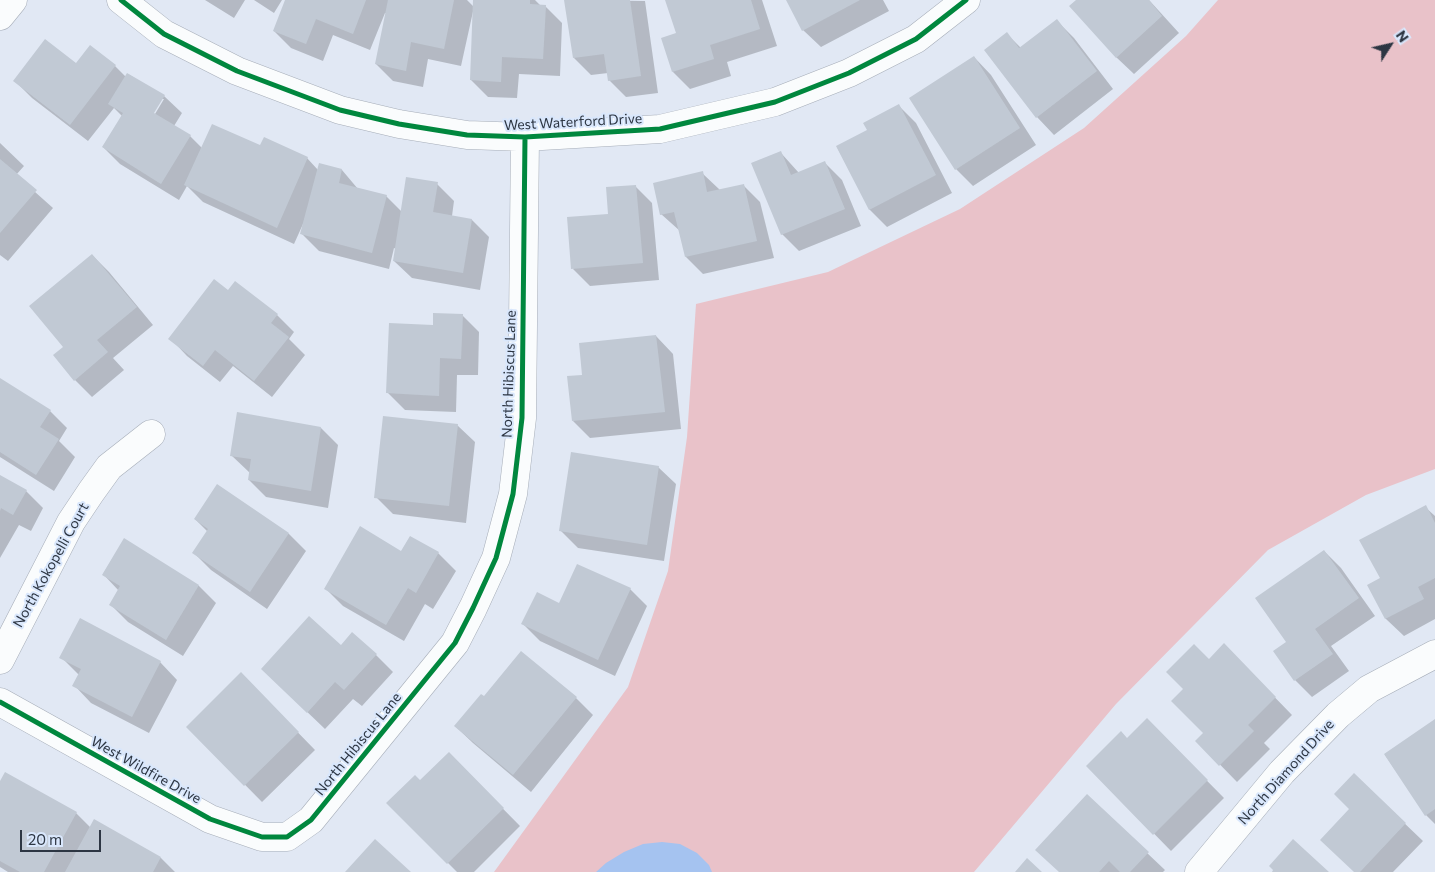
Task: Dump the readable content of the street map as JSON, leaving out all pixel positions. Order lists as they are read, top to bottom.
{
  "streets": {
    "street": [
      "West Waterford Drive",
      "North Hibiscus Lane",
      "North Kokopelli Court",
      "West Wildfire Drive",
      "North Diamond Drive"
    ]
  },
  "crossings": [
    ["West Waterford Drive", "North Hibiscus Lane"],
    ["North Hibiscus Lane", "West Wildfire Drive"]
  ],
  "scale_bar": "20 m",
  "north": "top right"
}
